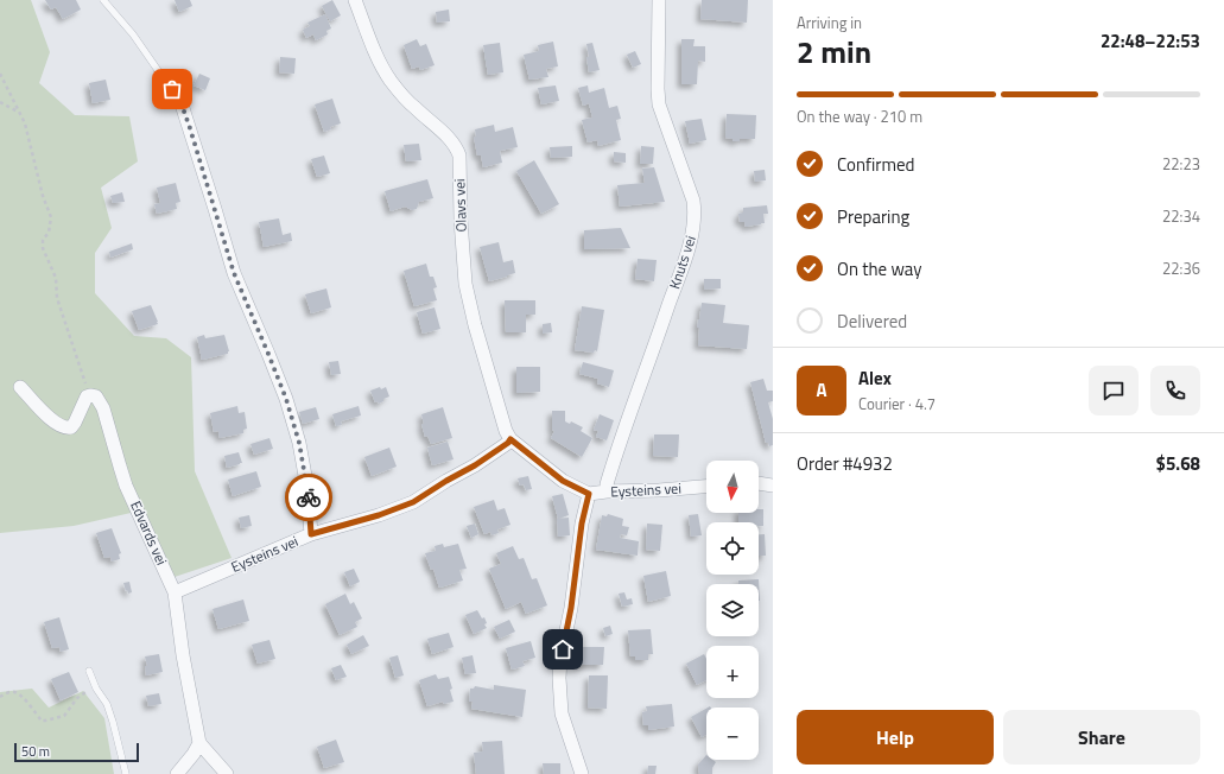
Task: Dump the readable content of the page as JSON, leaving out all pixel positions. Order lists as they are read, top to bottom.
{
  "streets": {
    "street": [
      "Olavs vei",
      "Knuts vei",
      "Eysteins vei",
      "Edvards vei"
    ]
  },
  "crossings": [
    ["Olavs vei", "Eysteins vei"],
    ["Knuts vei", "Eysteins vei"],
    ["Eysteins vei", "Edvards vei"]
  ],
  "scale_bar": "50 m",
  "north": "bottom",
  "page": {
    "heading": ["2 min", "Arriving in", "22:48–22:53"],
    "panel": [
      "Alex",
      "Courier · 4.7",
      "Order #4932",
      "$5.68"
    ],
    "bar": "On the way · 210 m",
    "list": [
      ["Confirmed", "22:23"],
      ["Preparing", "22:34"],
      ["On the way", "22:36"],
      "Delivered"
    ],
    "round": "A",
    "map_buttons": ["+", "−"],
    "buttons": ["Help", "Share"],
    "scale": "50 m"
  }
}
